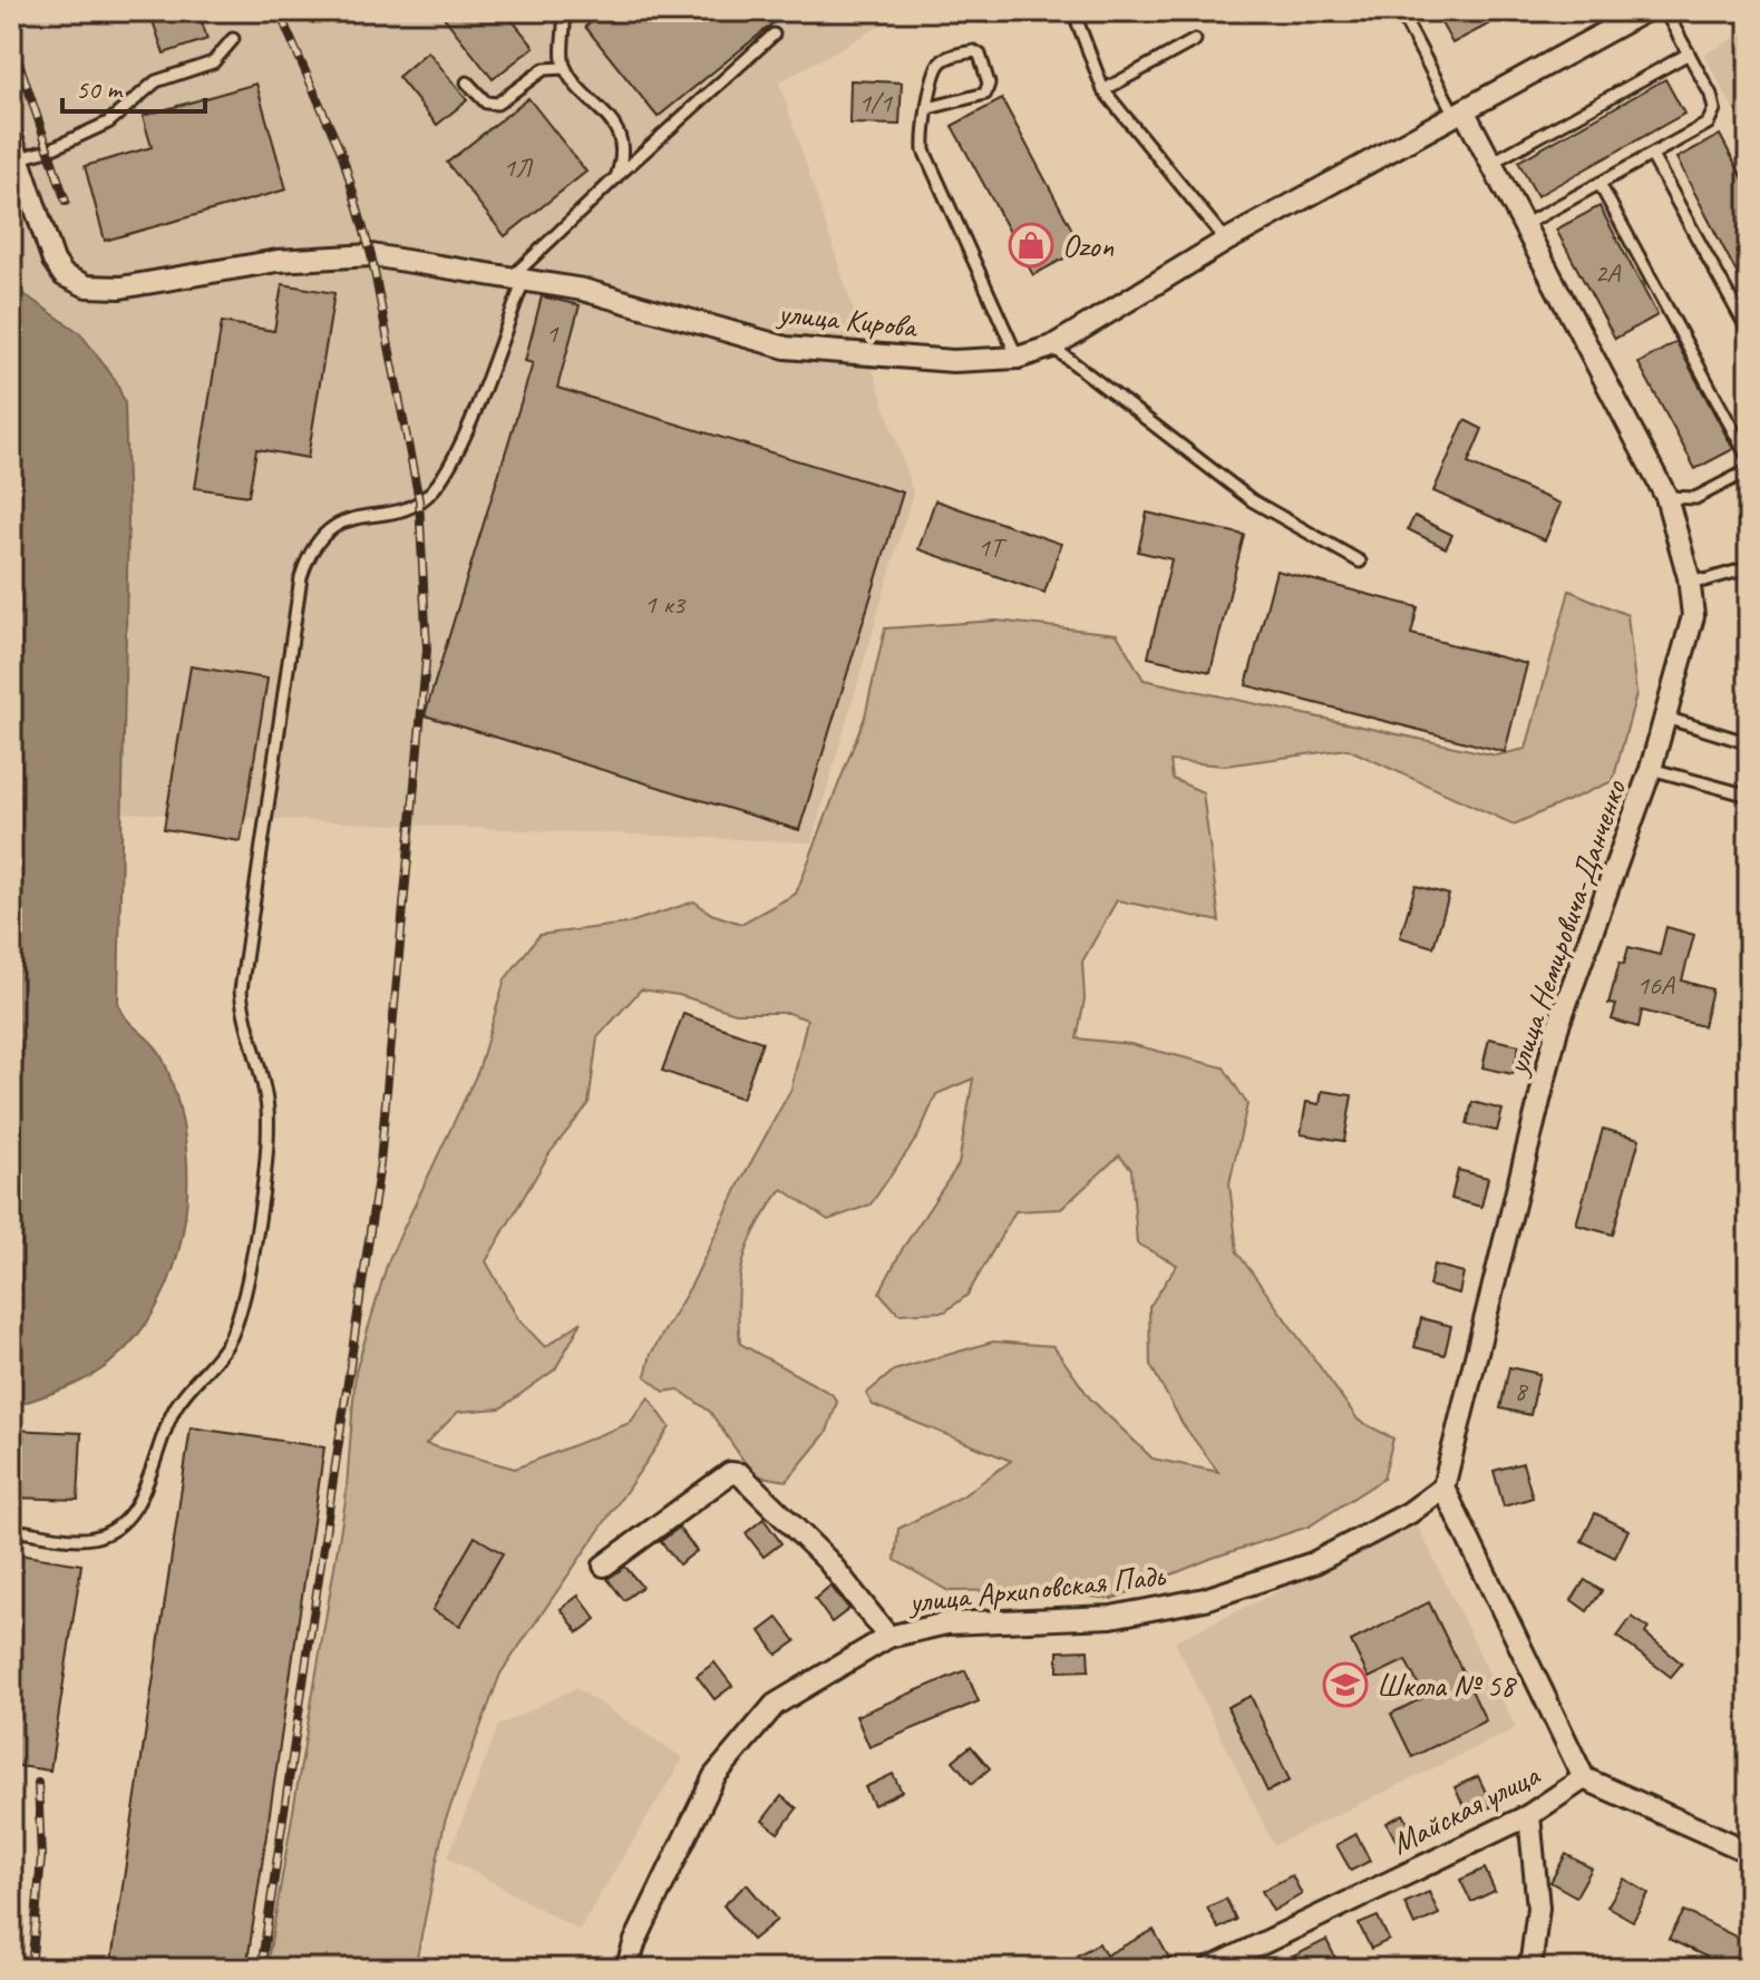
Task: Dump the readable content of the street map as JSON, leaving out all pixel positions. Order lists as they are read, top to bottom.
{
  "streets": {
    "street": [
      "улица Кирова",
      "улица Немировича-Данченко",
      "улица Архиповская Падь",
      "Майская улица"
    ]
  },
  "crossings": [
    ["улица Кирова", "улица Немировича-Данченко"],
    ["улица Немировича-Данченко", "улица Архиповская Падь"]
  ],
  "places": {
    "shop": ["Ozon"],
    "school or university": ["Школа № 58"]
  },
  "house_numbers": [
    "1/1",
    "1Л",
    "2А",
    "1",
    "1Т",
    "1 к3",
    "16А",
    "8"
  ],
  "scale_bar": "50 m"
}
